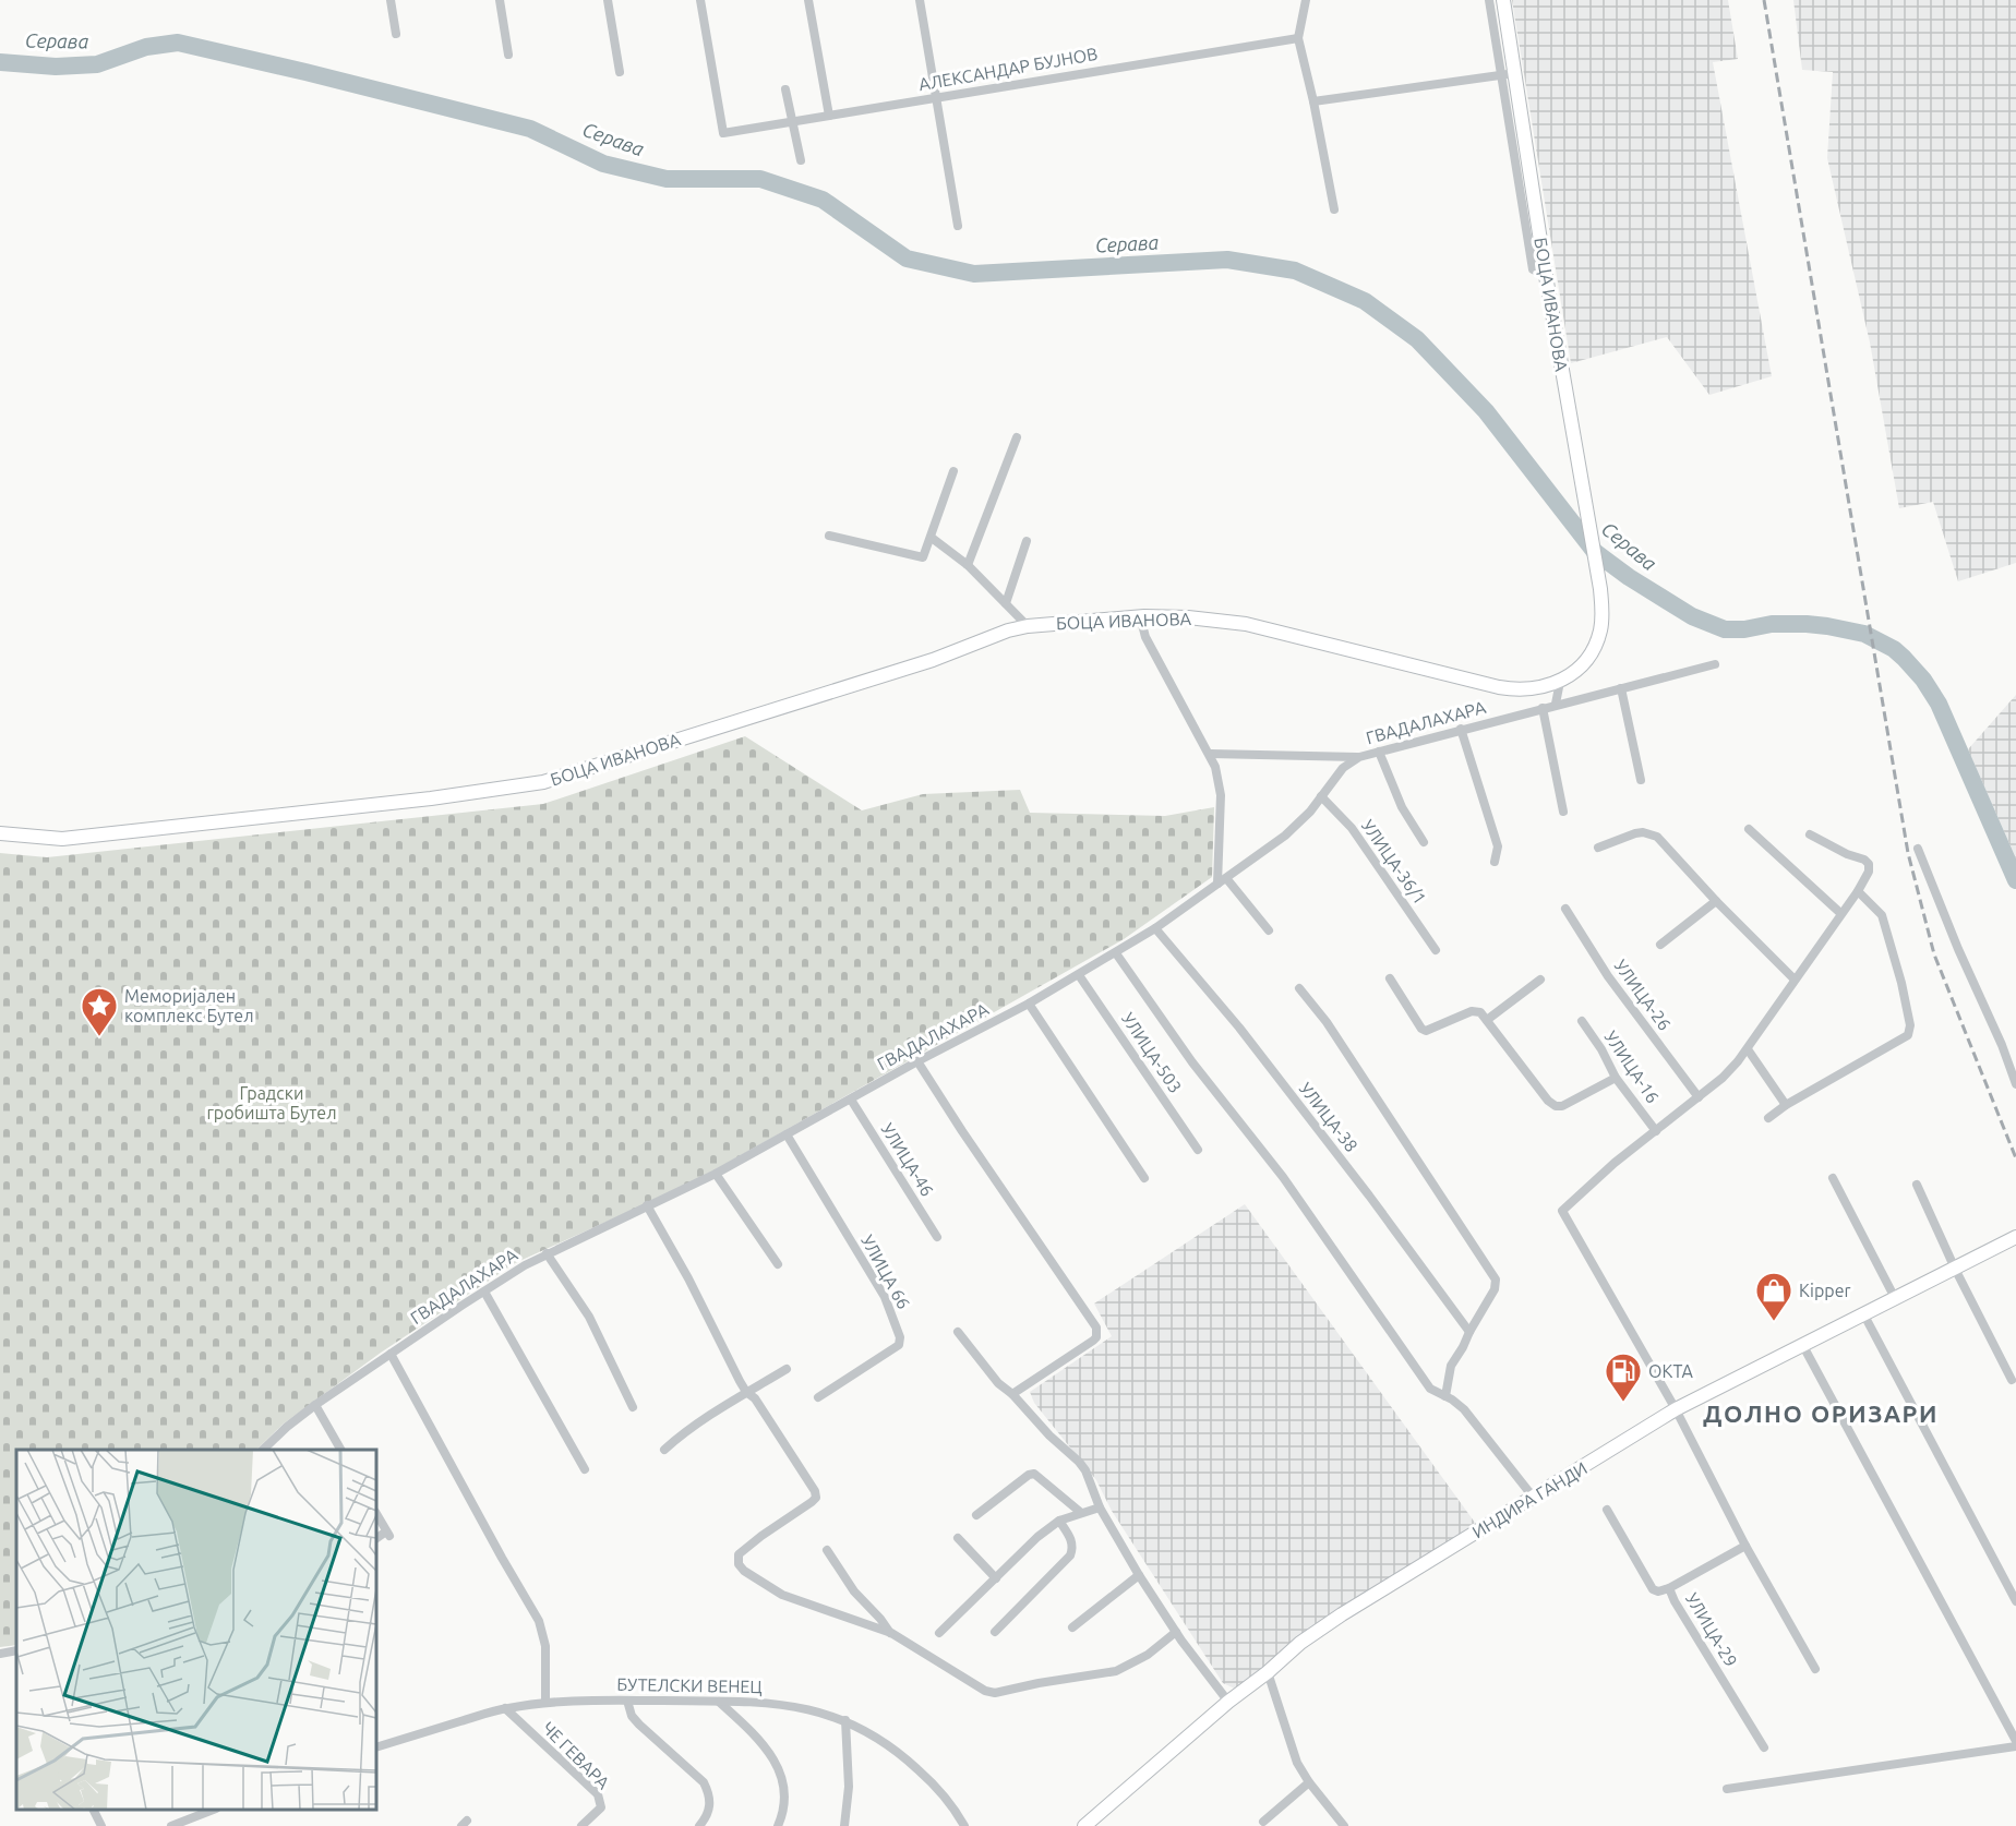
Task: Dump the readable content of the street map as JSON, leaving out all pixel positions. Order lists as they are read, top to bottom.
{
  "streets": {
    "street": [
      "АЛЕКСАНДАР БУЈНОВ",
      "БОЦА ИВАНОВА",
      "ГВАДАЛАХАРА",
      "УЛИЦА-36/1",
      "УЛИЦА-26",
      "УЛИЦА-503",
      "УЛИЦА-16",
      "УЛИЦА-38",
      "УЛИЦА-46",
      "УЛИЦА 66",
      "ИНДИРА ГАНДИ",
      "УЛИЦА-29",
      "БУТЕЛСКИ ВЕНЕЦ",
      "ЧЕ ГЕВАРА"
    ]
  },
  "crossings": [
    ["ГВАДАЛАХАРА", "УЛИЦА-36/1"],
    ["ГВАДАЛАХАРА", "УЛИЦА-503"],
    ["ГВАДАЛАХАРА", "УЛИЦА-38"],
    ["ГВАДАЛАХАРА", "УЛИЦА-46"],
    ["ГВАДАЛАХАРА", "УЛИЦА 66"],
    ["БУТЕЛСКИ ВЕНЕЦ", "ЧЕ ГЕВАРА"]
  ],
  "districts": ["ДОЛНО ОРИЗАРИ"],
  "water": ["Серава"],
  "parks": ["Градски гробишта Бутел"],
  "places": {
    "place": ["Меморијален комплекс Бутел"],
    "shop": ["Kipper"],
    "fuel station": ["ОКТА"]
  }
}
